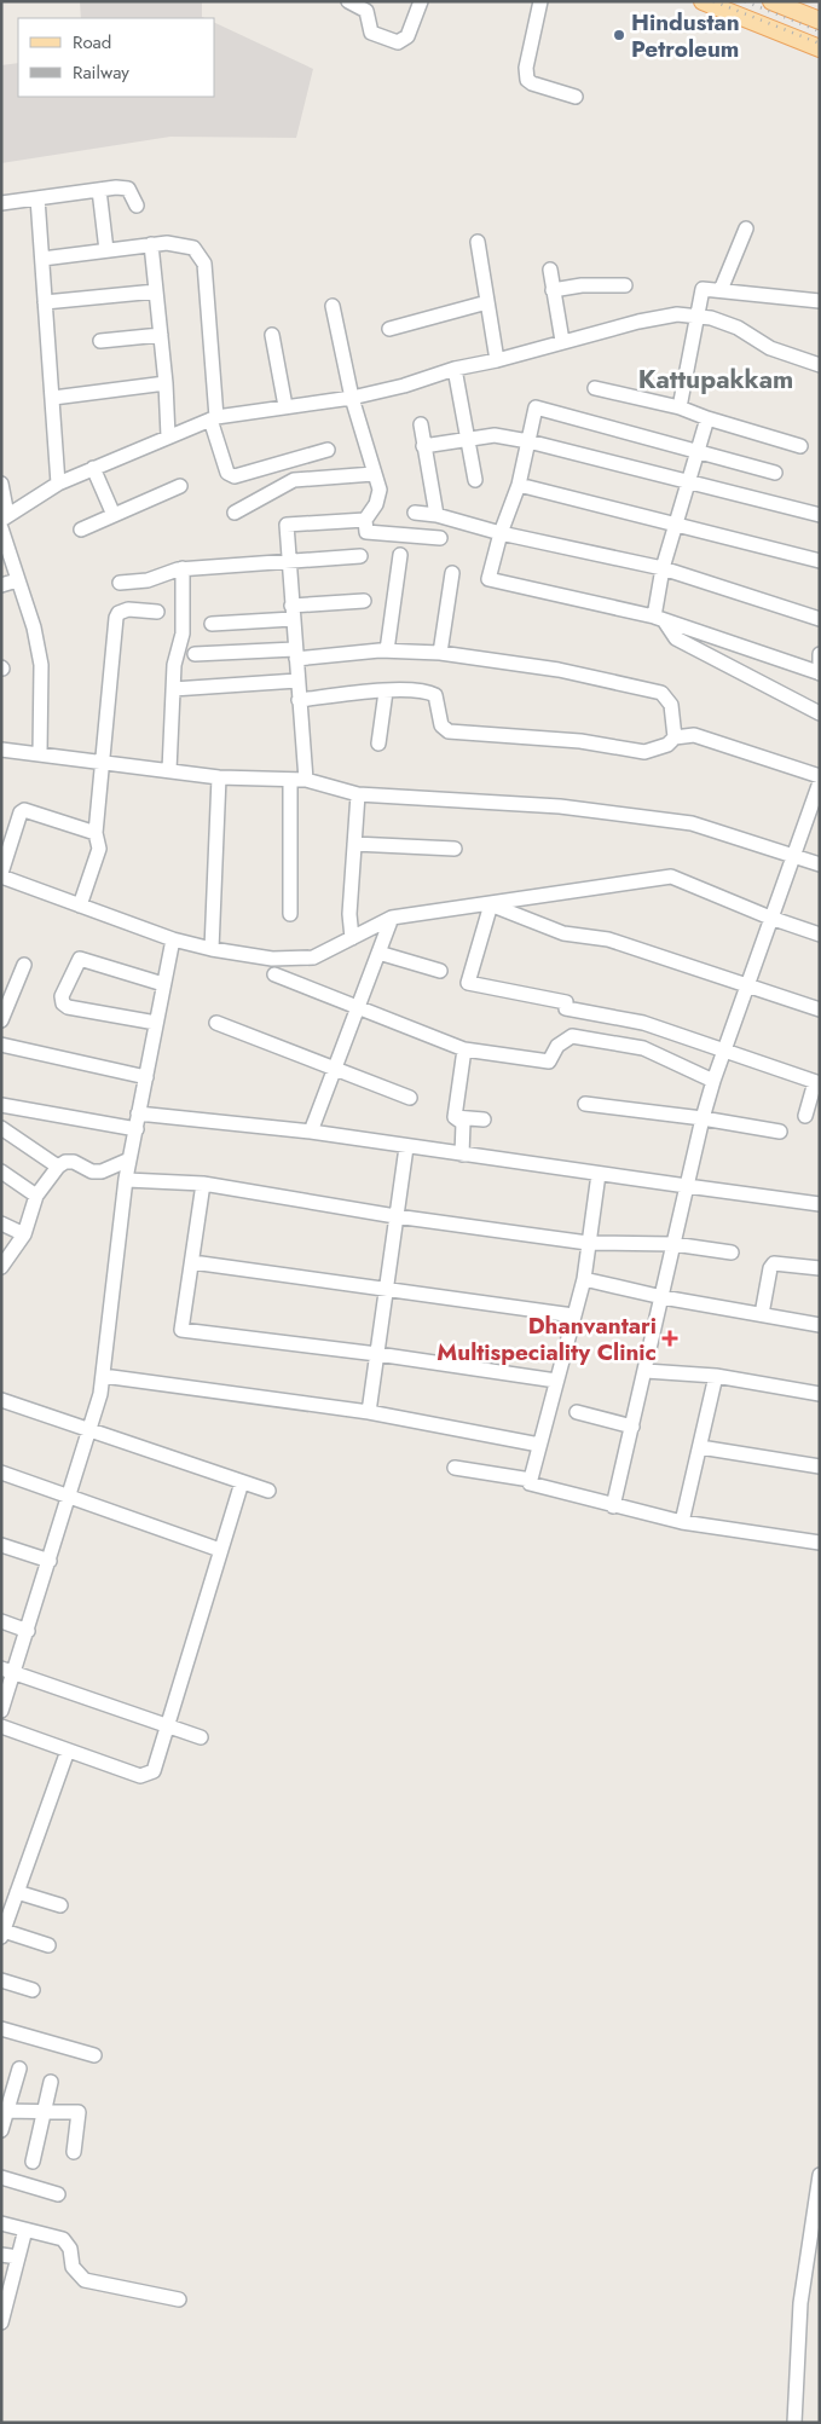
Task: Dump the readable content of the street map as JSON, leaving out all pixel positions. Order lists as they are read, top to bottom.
{
  "districts": ["Kattupakkam"],
  "places": {
    "other": ["Hindustan Petroleum"],
    "health": ["Dhanvantari Multispeciality Clinic"]
  },
  "legend": ["Road", "Railway"]
}
